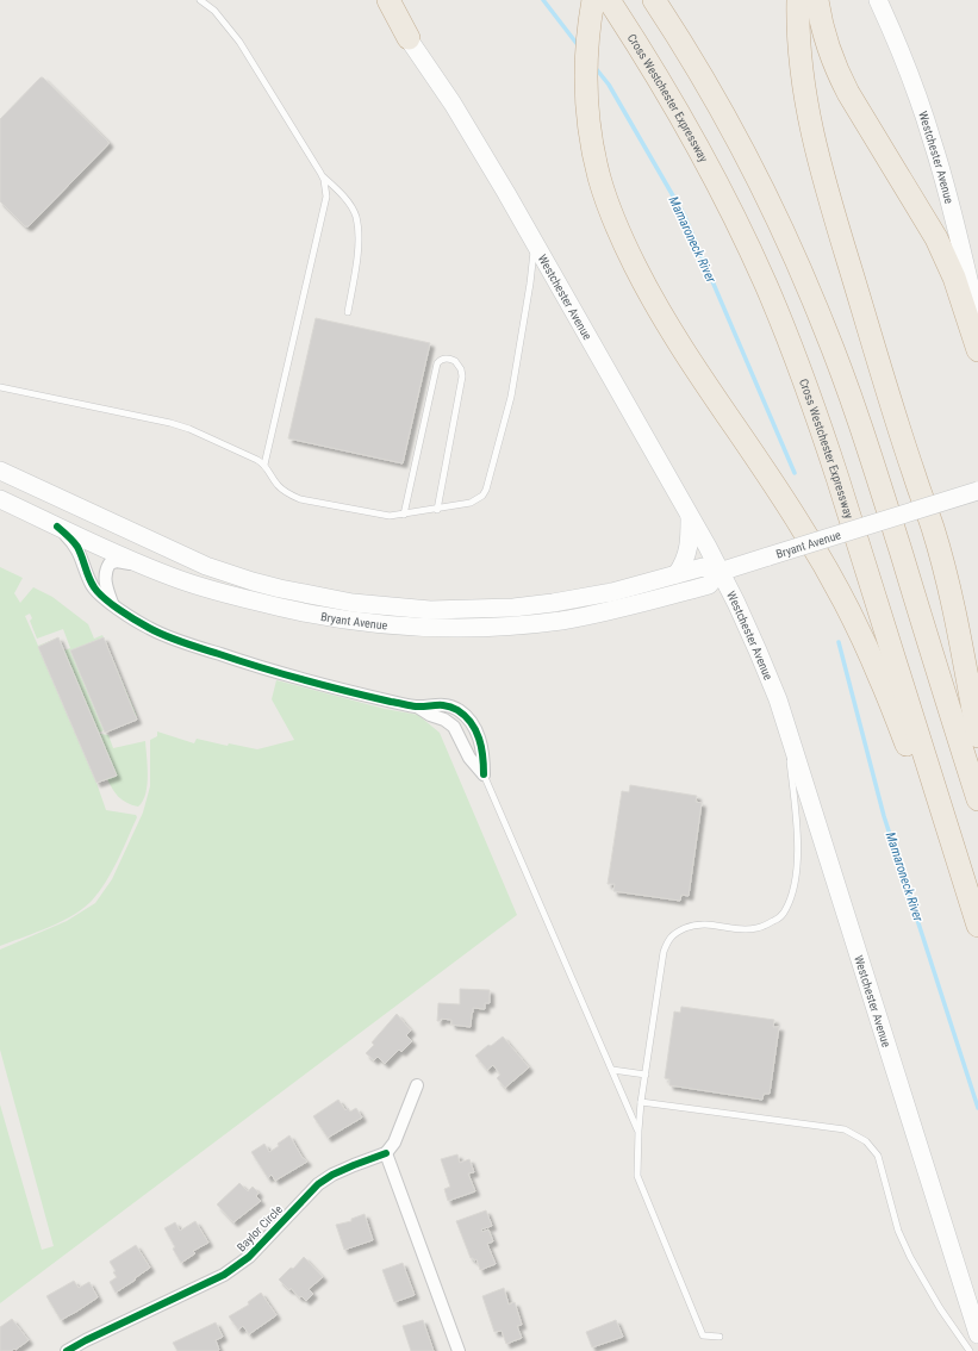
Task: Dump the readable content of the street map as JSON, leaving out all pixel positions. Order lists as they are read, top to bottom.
{
  "streets": {
    "highway": ["Cross Westchester Expressway"],
    "main road": ["Westchester Avenue", "Bryant Avenue"],
    "street": ["Baylor Circle"]
  },
  "crossings": [
    ["Westchester Avenue", "Bryant Avenue"]
  ],
  "water": ["Mamaroneck River"]
}
